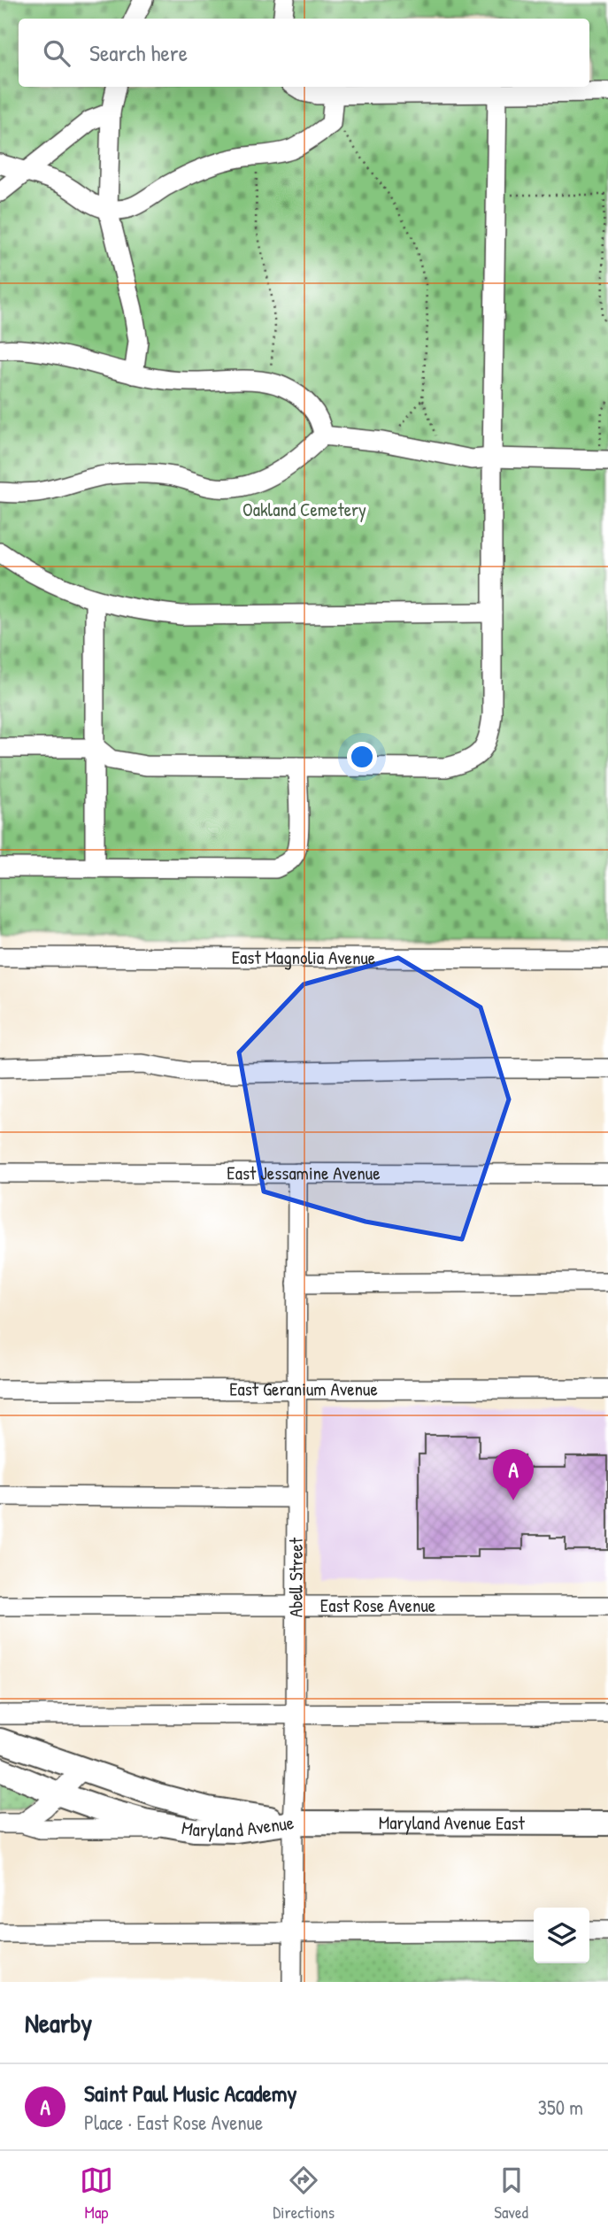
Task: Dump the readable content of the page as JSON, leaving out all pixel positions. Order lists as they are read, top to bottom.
{
  "streets": {
    "main road": ["Maryland Avenue East", "Maryland Avenue"],
    "street": [
      "East Magnolia Avenue",
      "East Jessamine Avenue",
      "East Geranium Avenue",
      "Abell Street",
      "East Rose Avenue"
    ]
  },
  "crossings": [
    ["East Jessamine Avenue", "Abell Street"],
    ["East Geranium Avenue", "Abell Street"],
    ["Abell Street", "East Rose Avenue"],
    ["Abell Street", "Maryland Avenue East"],
    ["Abell Street", "Maryland Avenue"],
    ["Maryland Avenue East", "Maryland Avenue"]
  ],
  "parks": ["Oakland Cemetery"],
  "page": {
    "search": "Search here",
    "pins": "A",
    "heading": "Nearby",
    "list": [
      {
        "mark": "A",
        "name": "Saint Paul Music Academy",
        "note": "Place · East Rose Avenue",
        "value": "350 m"
      }
    ],
    "nav": ["Map", "Directions", "Saved"]
  }
}
